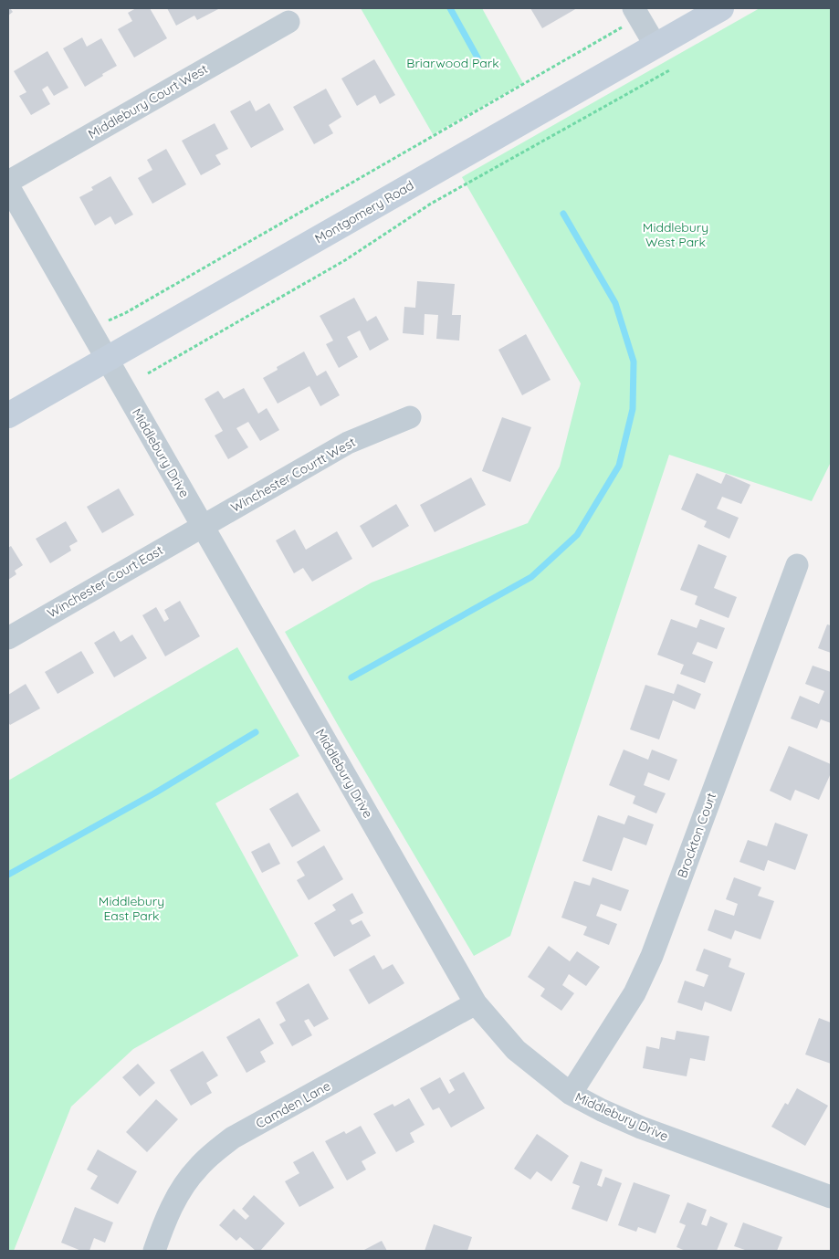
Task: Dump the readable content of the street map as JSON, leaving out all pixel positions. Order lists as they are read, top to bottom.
{
  "streets": {
    "street": [
      "Middlebury Court West",
      "Montgomery Road",
      "Middlebury Drive",
      "Winchester Courtt West",
      "Winchester Court East",
      "Brockton Court",
      "Camden Lane"
    ]
  },
  "crossings": [
    ["Montgomery Road", "Middlebury Drive"],
    ["Middlebury Drive", "Winchester Courtt West"],
    ["Middlebury Drive", "Winchester Court East"],
    ["Middlebury Drive", "Brockton Court"],
    ["Middlebury Drive", "Camden Lane"],
    ["Winchester Courtt West", "Winchester Court East"]
  ],
  "parks": ["Briarwood Park", "Middlebury West Park", "Middlebury East Park"]
}
